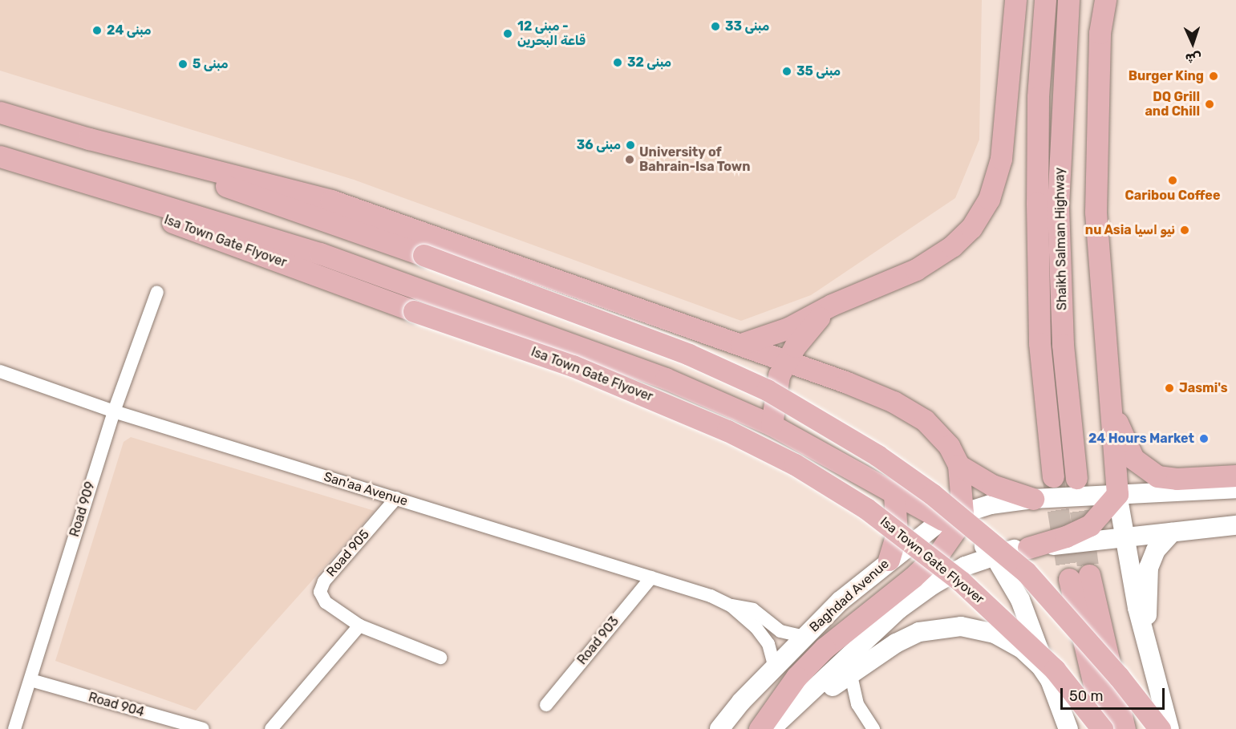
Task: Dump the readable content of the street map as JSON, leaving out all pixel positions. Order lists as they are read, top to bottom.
{
  "streets": {
    "main road": ["Shaikh Salman Highway", "Isa Town Gate Flyover", "Baghdad Avenue"],
    "street": [
      "San'aa Avenue",
      "Road 909",
      "Road 905",
      "Road 903",
      "Road 904"
    ]
  },
  "crossings": [
    ["Shaikh Salman Highway", "Baghdad Avenue"],
    ["San'aa Avenue", "Road 909"],
    ["San'aa Avenue", "Road 905"],
    ["San'aa Avenue", "Baghdad Avenue"],
    ["San'aa Avenue", "Road 903"],
    ["Road 909", "Road 904"]
  ],
  "places": [
    "مبنى 33",
    "مبنى 24",
    "مبنى 12 - قاعة البحرين",
    "مبنى 32",
    "مبنى 5",
    "مبنى 35",
    "Burger King",
    "DQ Grill and Chill",
    "مبنى 36",
    "University of Bahrain-Isa Town",
    "Caribou Coffee",
    "nu Asia نيو اسيا",
    "Jasmi's",
    "24 Hours Market"
  ],
  "scale_bar": "50 m",
  "north": "bottom"
}
